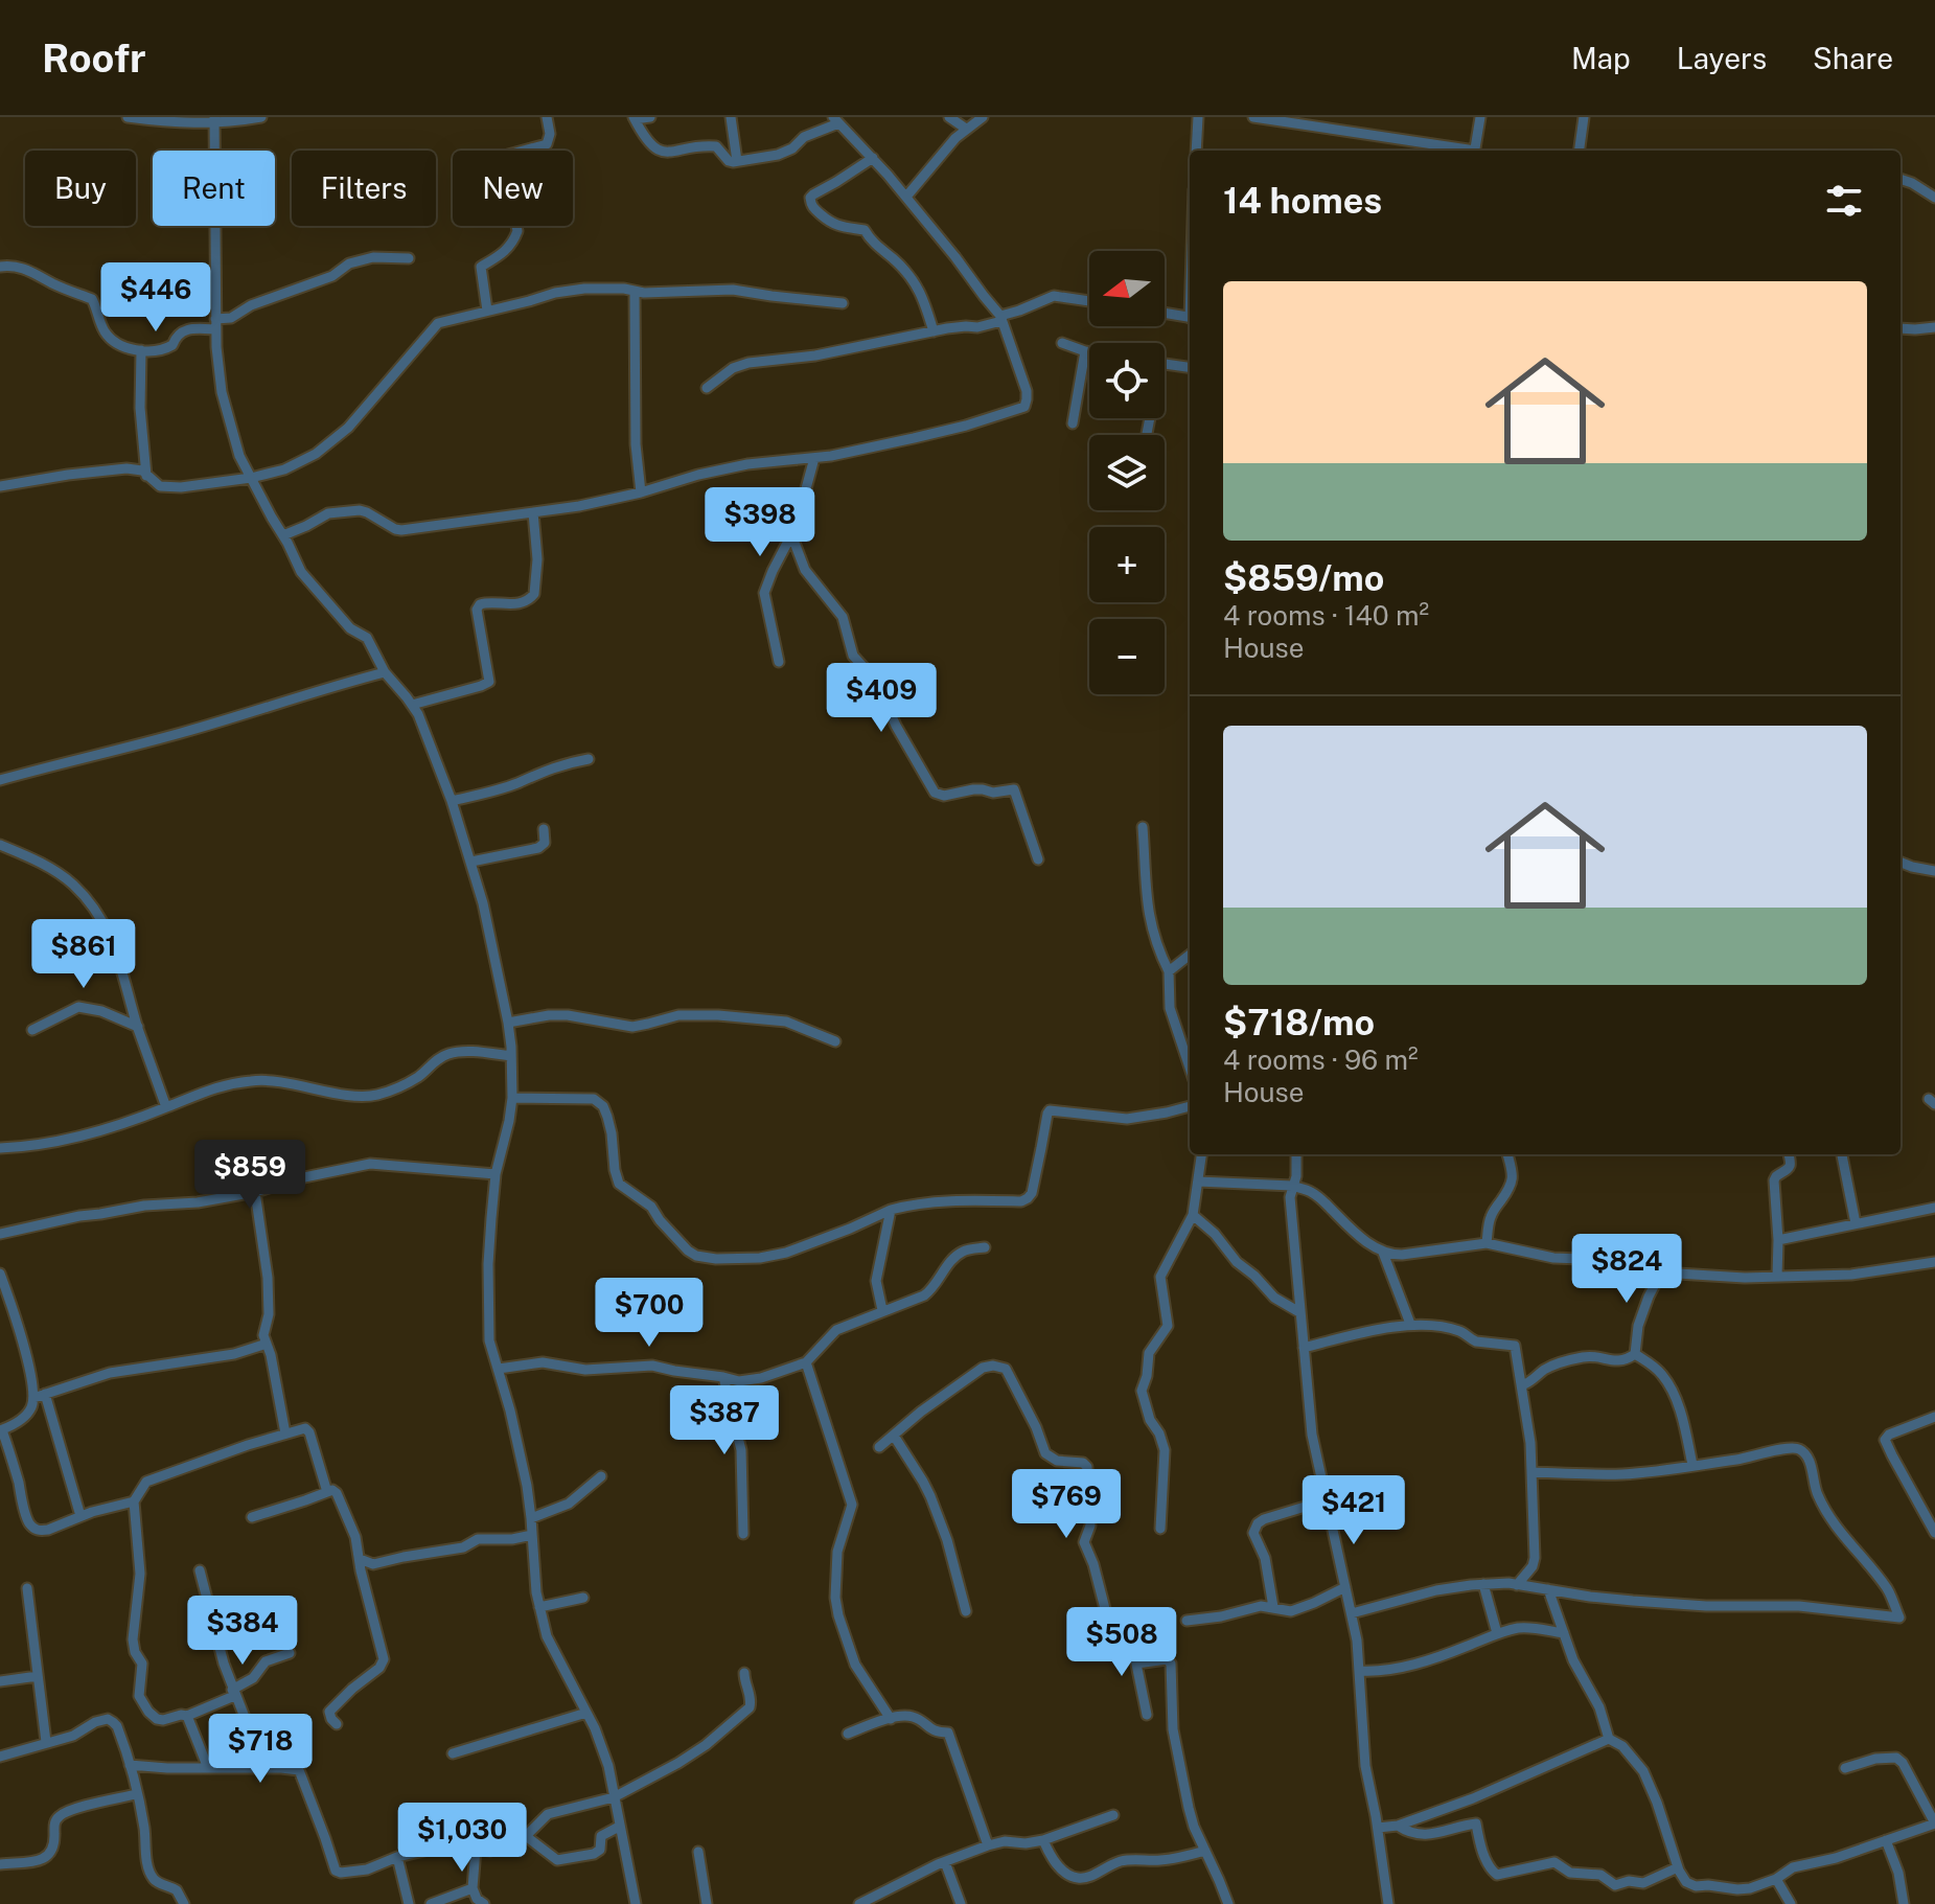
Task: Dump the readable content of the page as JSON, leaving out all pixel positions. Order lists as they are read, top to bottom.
{
  "north": "left",
  "page": {
    "header": "Roofr",
    "nav": ["Map", "Layers", "Share"],
    "chip": [
      "Buy",
      "Rent",
      "Filters",
      "New"
    ],
    "heading": "14 homes",
    "map_buttons": ["+", "−"],
    "list": [
      {
        "name": "$859/mo",
        "note": "4 rooms · 140 m² · House"
      },
      {
        "name": "$718/mo",
        "note": "4 rooms · 96 m² · House"
      }
    ],
    "price": [
      "$446",
      "$398",
      "$409",
      "$861",
      "$859",
      "$824",
      "$700",
      "$387",
      "$769",
      "$421",
      "$384",
      "$508",
      "$718",
      "$1,030"
    ]
  }
}
